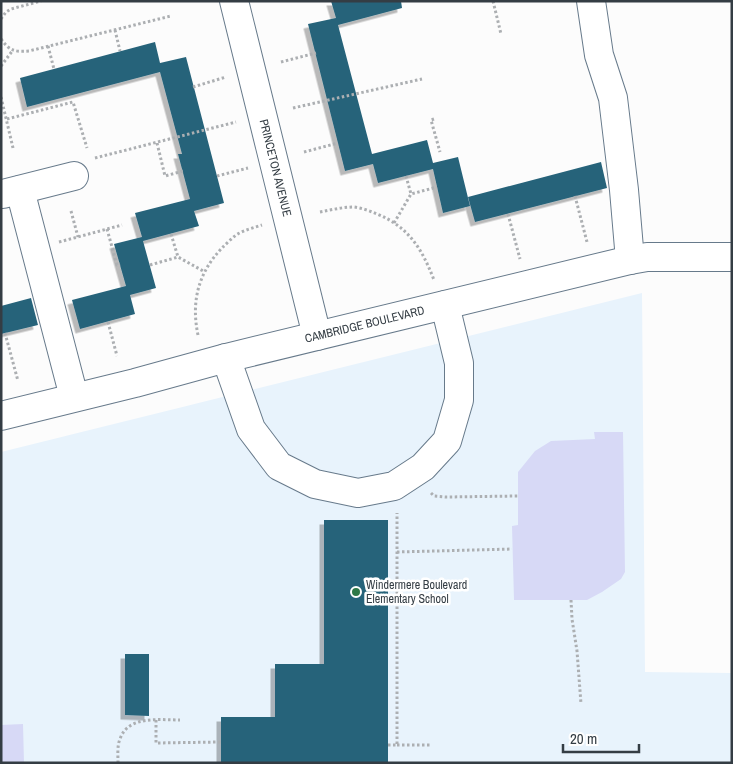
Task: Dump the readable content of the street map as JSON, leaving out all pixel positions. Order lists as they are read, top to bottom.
{
  "streets": {
    "street": ["PRINCETON AVENUE", "CAMBRIDGE BOULEVARD"]
  },
  "crossings": [
    ["PRINCETON AVENUE", "CAMBRIDGE BOULEVARD"]
  ],
  "places": ["Windermere Boulevard Elementary School"],
  "scale_bar": "20 m"
}
